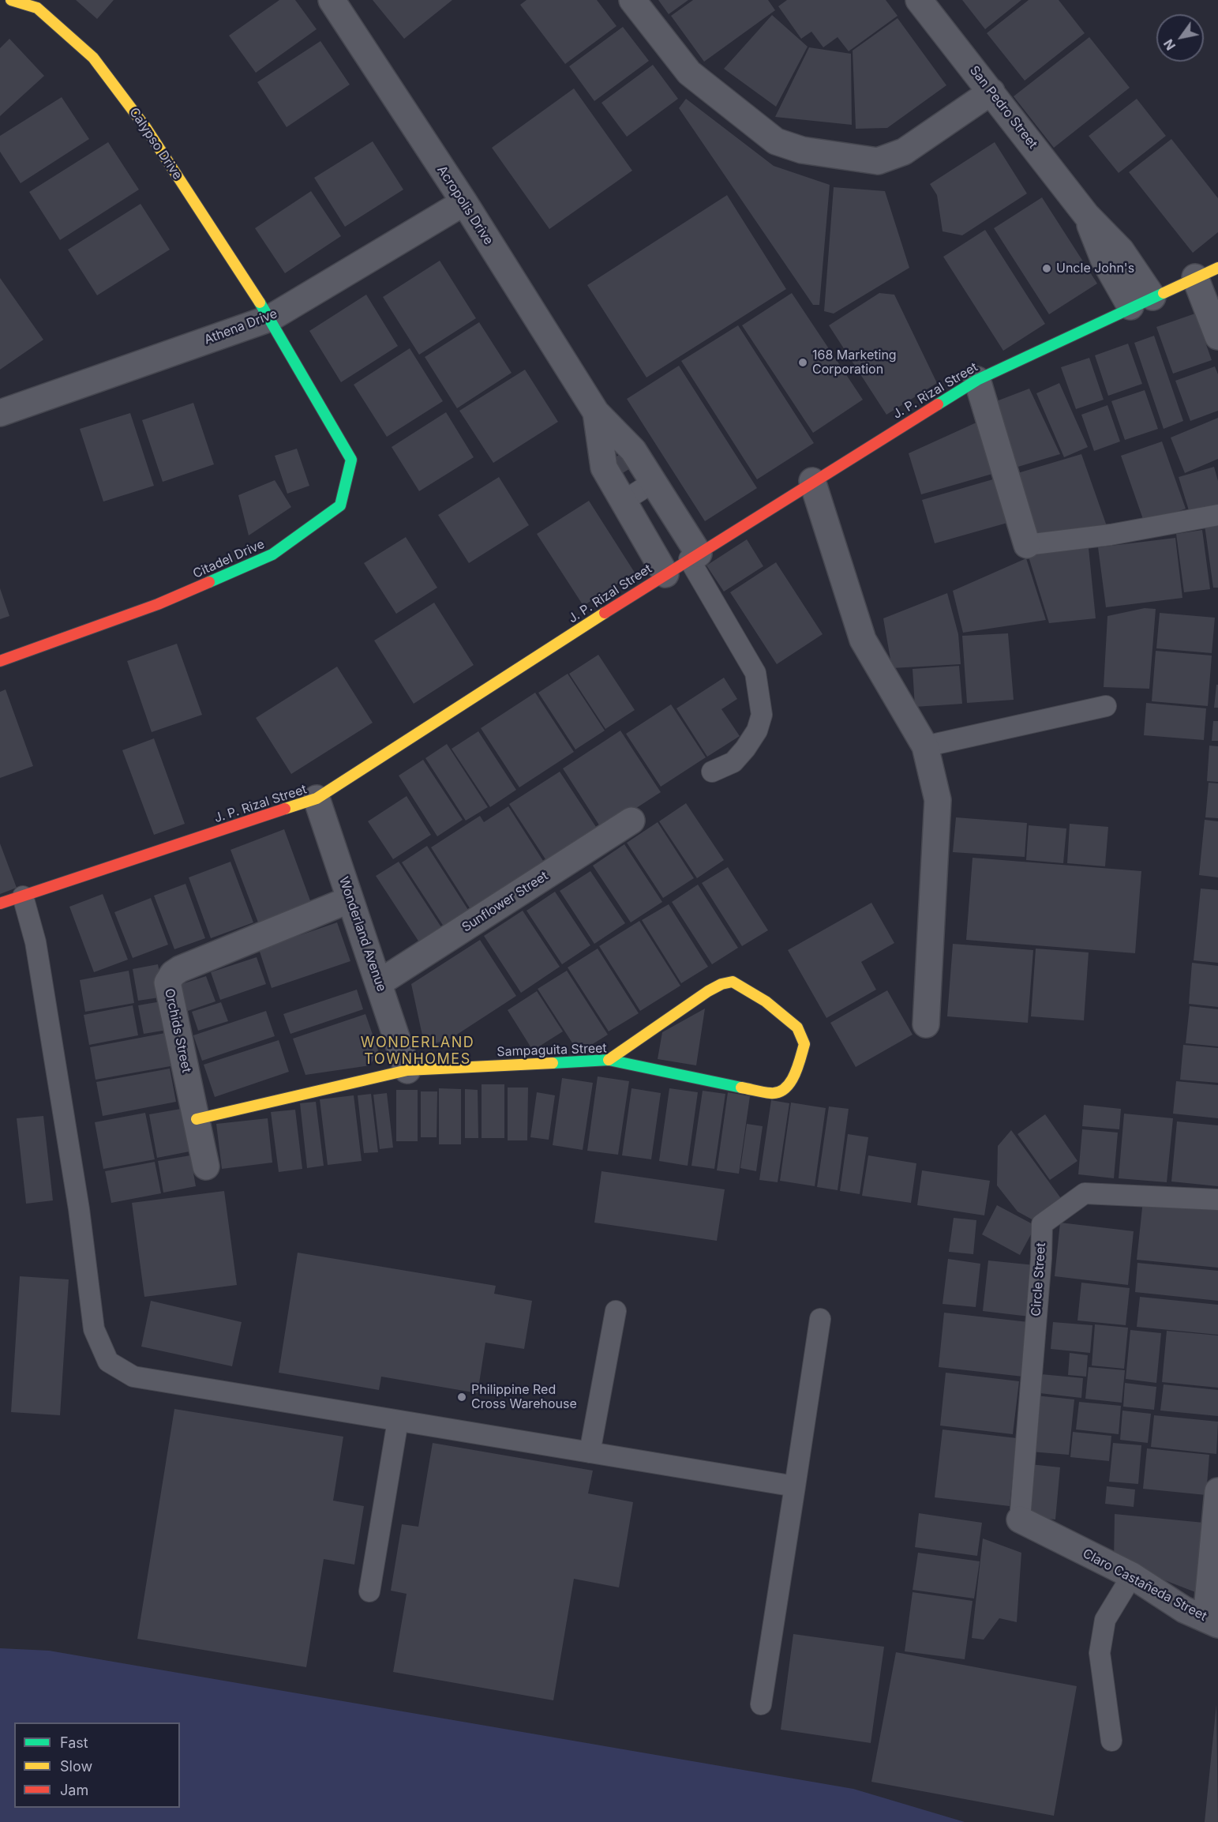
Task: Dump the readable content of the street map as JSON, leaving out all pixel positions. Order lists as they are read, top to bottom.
{
  "streets": {
    "street": [
      "San Pedro Street",
      "Calypso Drive",
      "Acropolis Drive",
      "Athena Drive",
      "J. P. Rizal Street",
      "Citadel Drive",
      "Sunflower Street",
      "Wonderland Avenue",
      "Orchids Street",
      "Sampaguita Street",
      "Claro Castañeda Street"
    ],
    "lane": ["Circle Street"]
  },
  "crossings": [
    ["San Pedro Street", "J. P. Rizal Street"],
    ["Calypso Drive", "Athena Drive"],
    ["Calypso Drive", "Citadel Drive"],
    ["Acropolis Drive", "Athena Drive"],
    ["Acropolis Drive", "J. P. Rizal Street"],
    ["Athena Drive", "Citadel Drive"],
    ["J. P. Rizal Street", "Wonderland Avenue"],
    ["Sunflower Street", "Wonderland Avenue"],
    ["Wonderland Avenue", "Orchids Street"],
    ["Wonderland Avenue", "Sampaguita Street"],
    ["Orchids Street", "Sampaguita Street"],
    ["Circle Street", "Claro Castañeda Street"]
  ],
  "districts": ["WONDERLAND TOWNHOMES"],
  "places": ["Uncle John's", "168 Marketing Corporation", "Philippine Red Cross Warehouse"],
  "legend": ["Fast", "Slow", "Jam"],
  "north": "bottom left"
}
